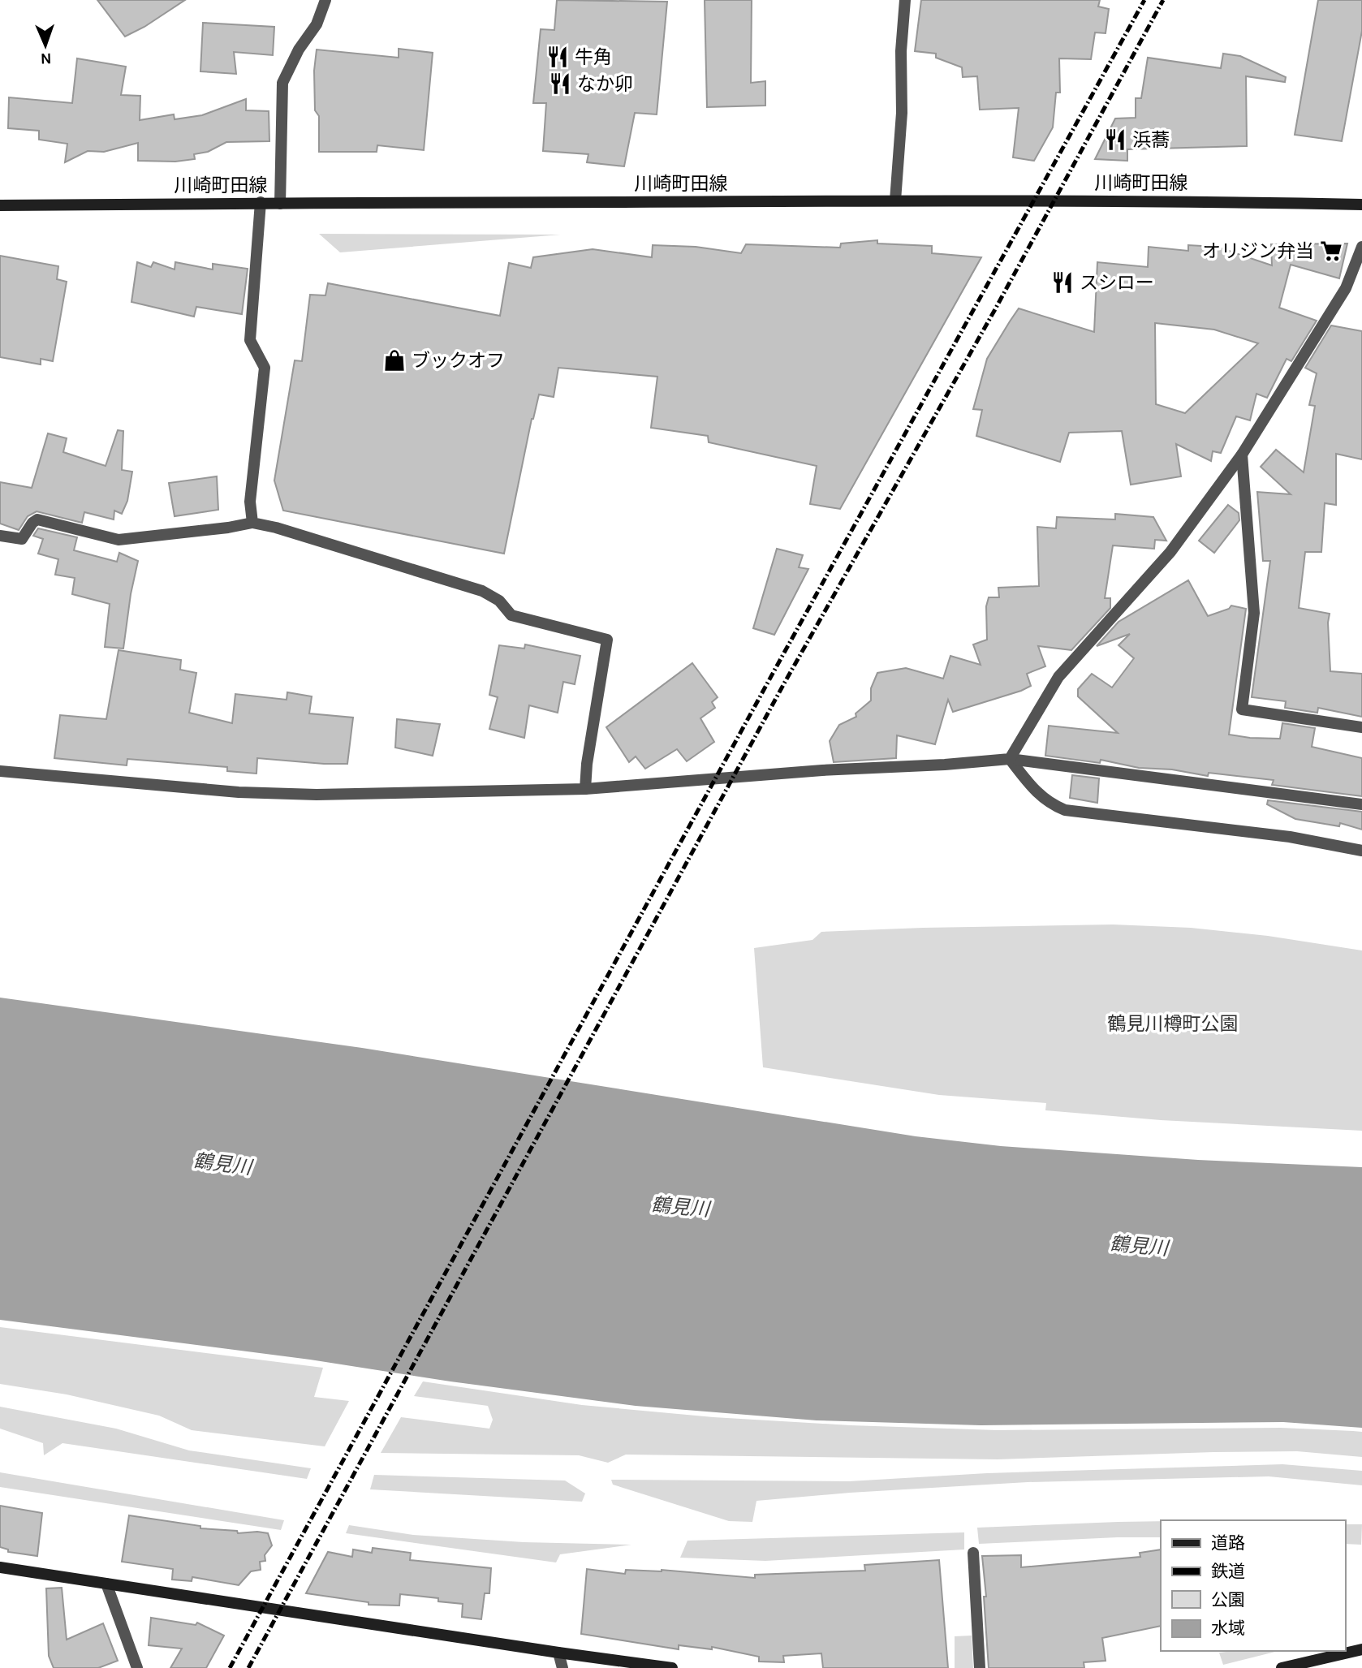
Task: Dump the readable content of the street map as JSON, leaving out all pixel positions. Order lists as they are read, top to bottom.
{
  "streets": {
    "main road": ["川崎町田線"]
  },
  "water": ["鶴見川"],
  "parks": ["鶴見川樽町公園"],
  "places": {
    "restaurant": [
      "牛角",
      "なか卯",
      "浜蕎",
      "スシロー"
    ],
    "supermarket": ["オリジン弁当"],
    "shop": ["ブックオフ"]
  },
  "legend": [
    "道路",
    "鉄道",
    "公園",
    "水域"
  ],
  "north": "bottom"
}
